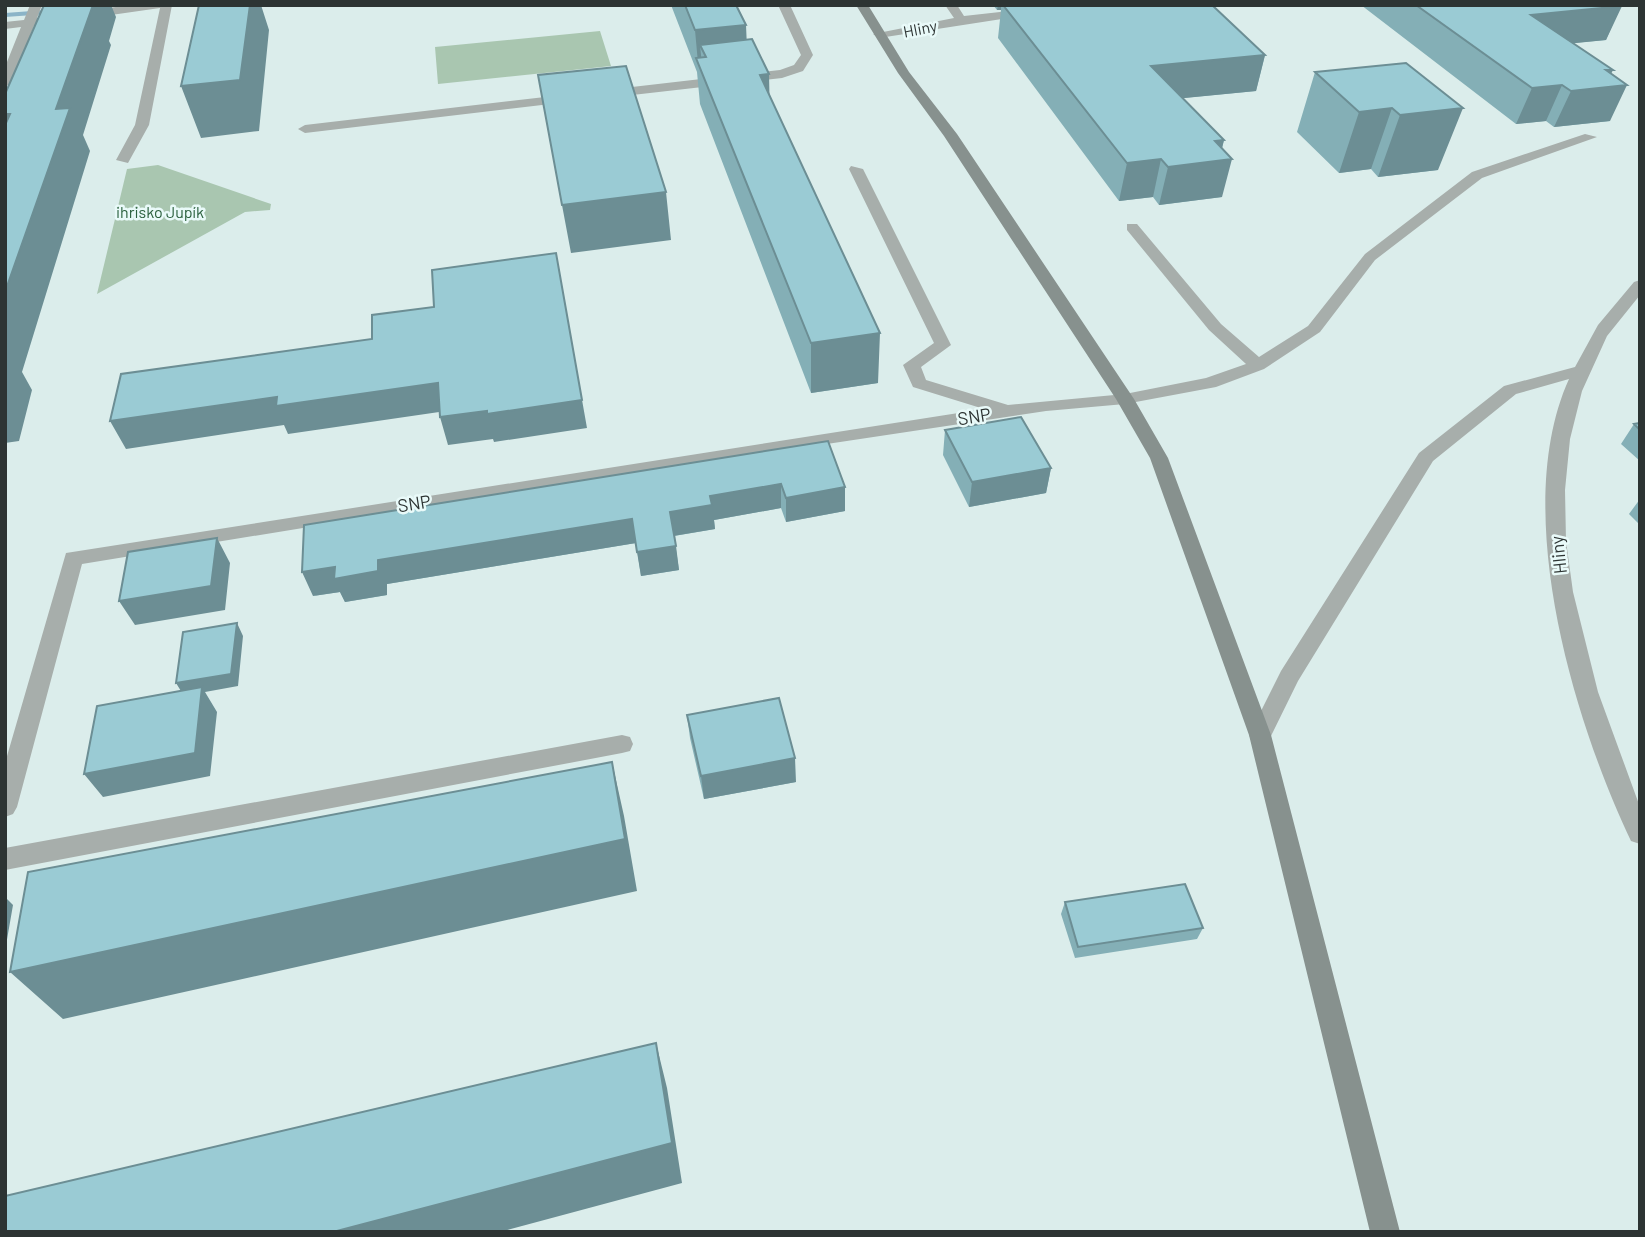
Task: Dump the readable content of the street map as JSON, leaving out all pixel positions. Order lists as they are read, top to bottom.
{
  "streets": {
    "street": ["Hliny", "SNP"]
  },
  "parks": ["ihrisko Jupík"]
}
